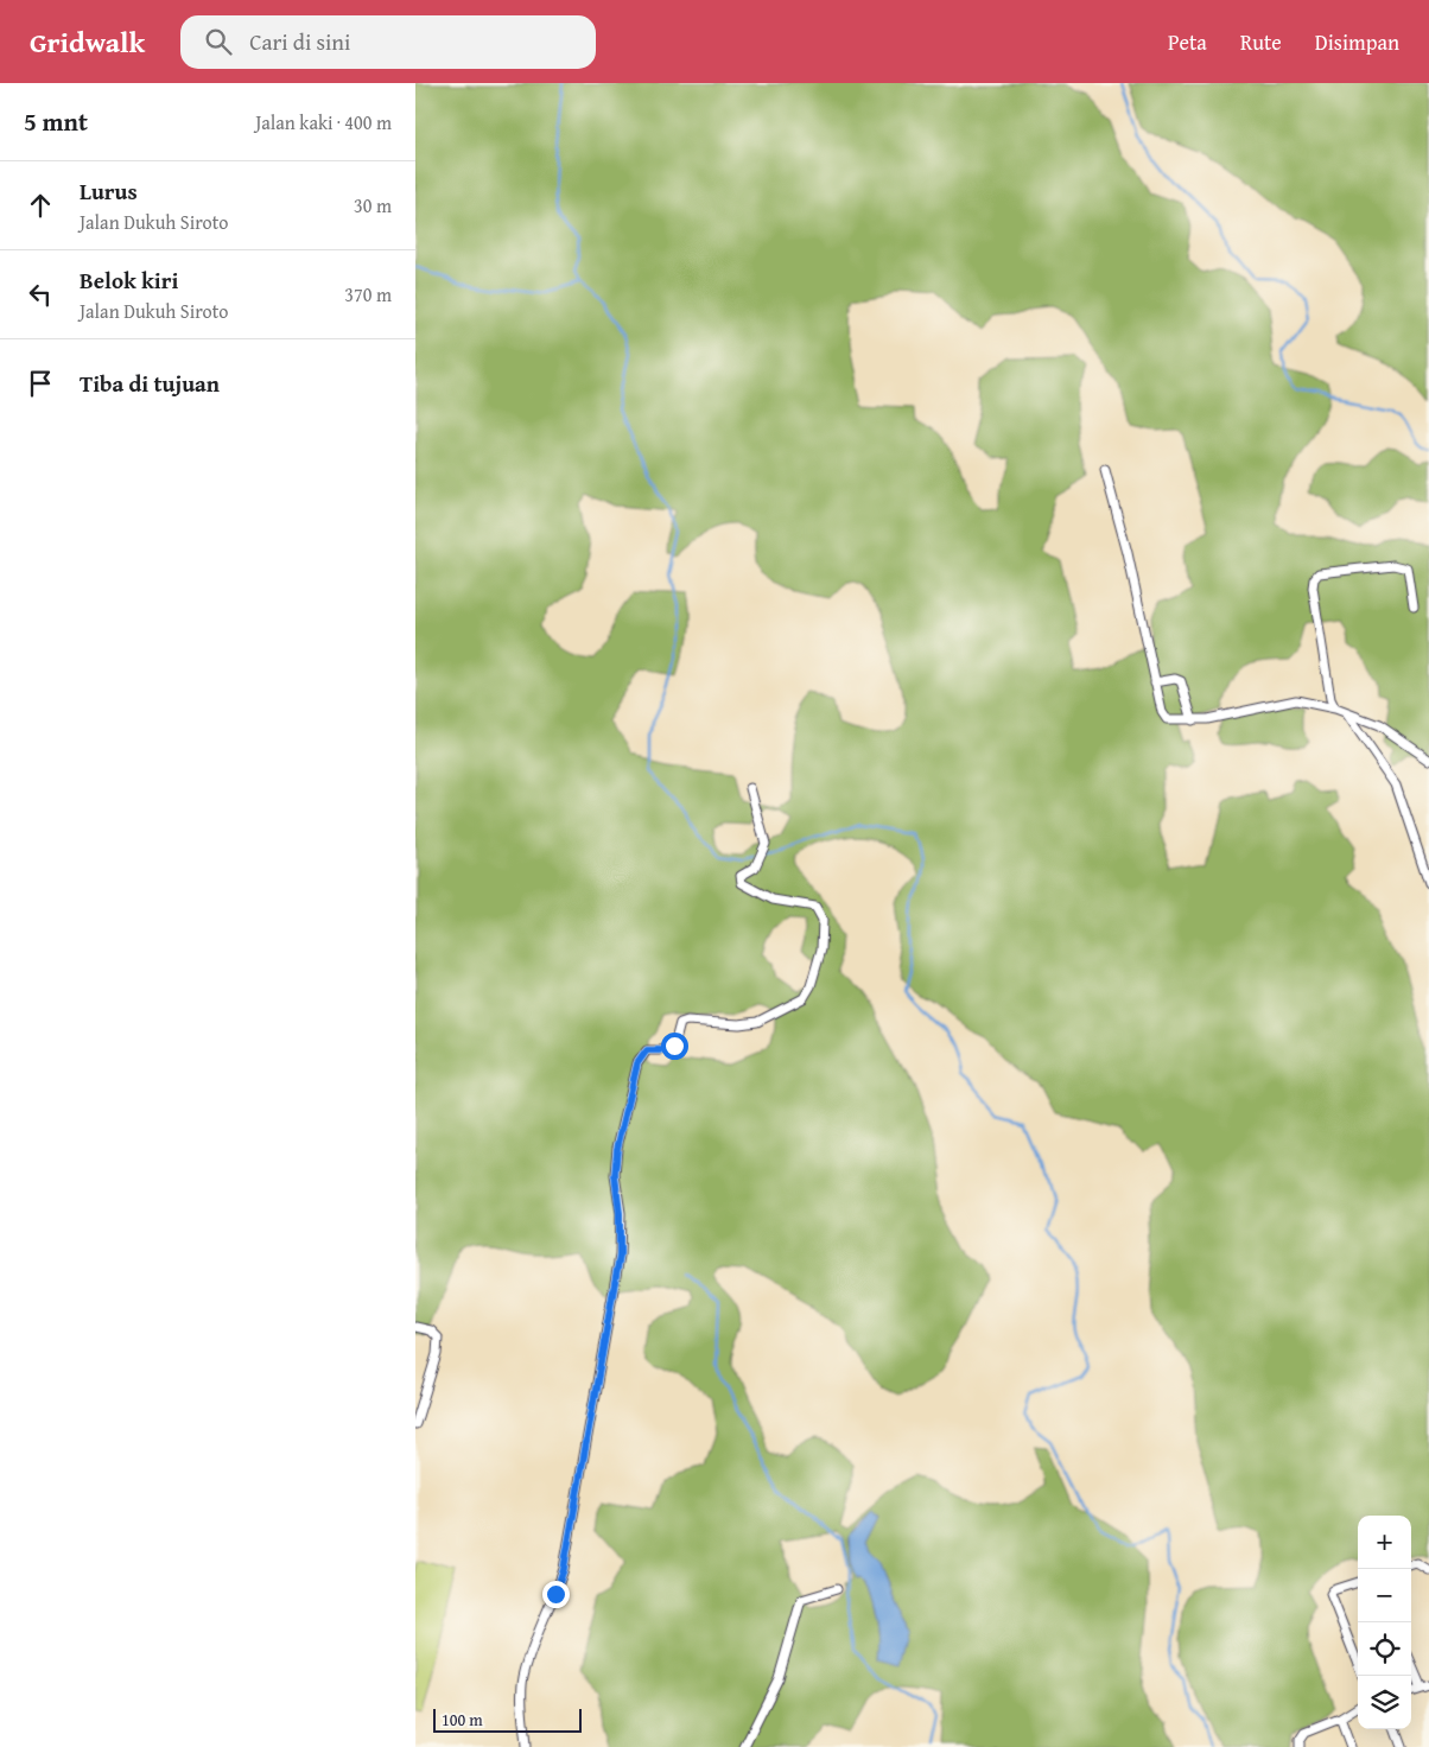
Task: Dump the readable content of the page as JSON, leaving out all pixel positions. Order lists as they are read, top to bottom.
{
  "scale_bar": "100 m",
  "page": {
    "header": "Gridwalk",
    "search": "Cari di sini",
    "nav": ["Peta", "Rute", "Disimpan"],
    "heading": ["5 mnt", "Jalan kaki · 400 m"],
    "list": [
      ["Lurus", "Jalan Dukuh Siroto", "30 m"],
      ["Belok kiri", "Jalan Dukuh Siroto", "370 m"],
      "Tiba di tujuan"
    ],
    "map_buttons": ["+", "−"],
    "scale": "100 m"
  }
}
